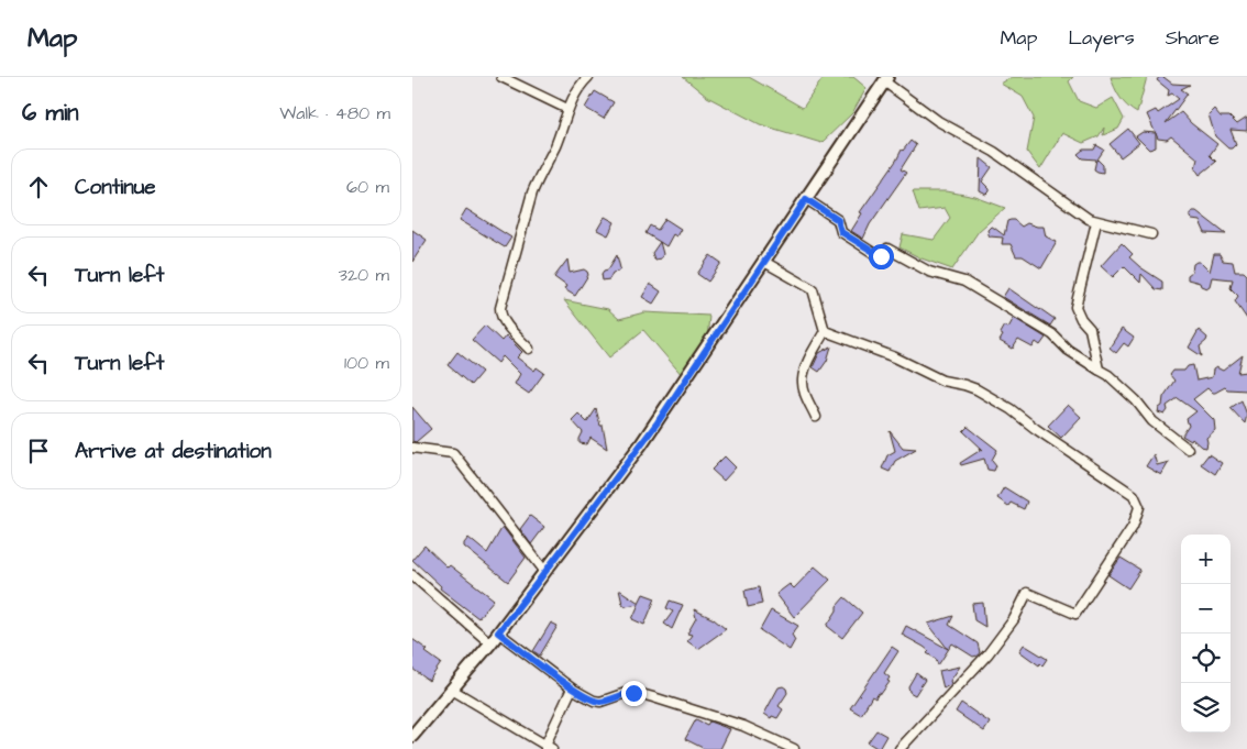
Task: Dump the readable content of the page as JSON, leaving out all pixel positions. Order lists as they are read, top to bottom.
{
  "page": {
    "header": "Map",
    "nav": ["Map", "Layers", "Share"],
    "heading": ["6 min", "Walk · 480 m"],
    "list": [
      ["Continue", "60 m"],
      ["Turn left", "320 m"],
      ["Turn left", "100 m"],
      "Arrive at destination"
    ],
    "map_buttons": ["+", "−"]
  }
}
